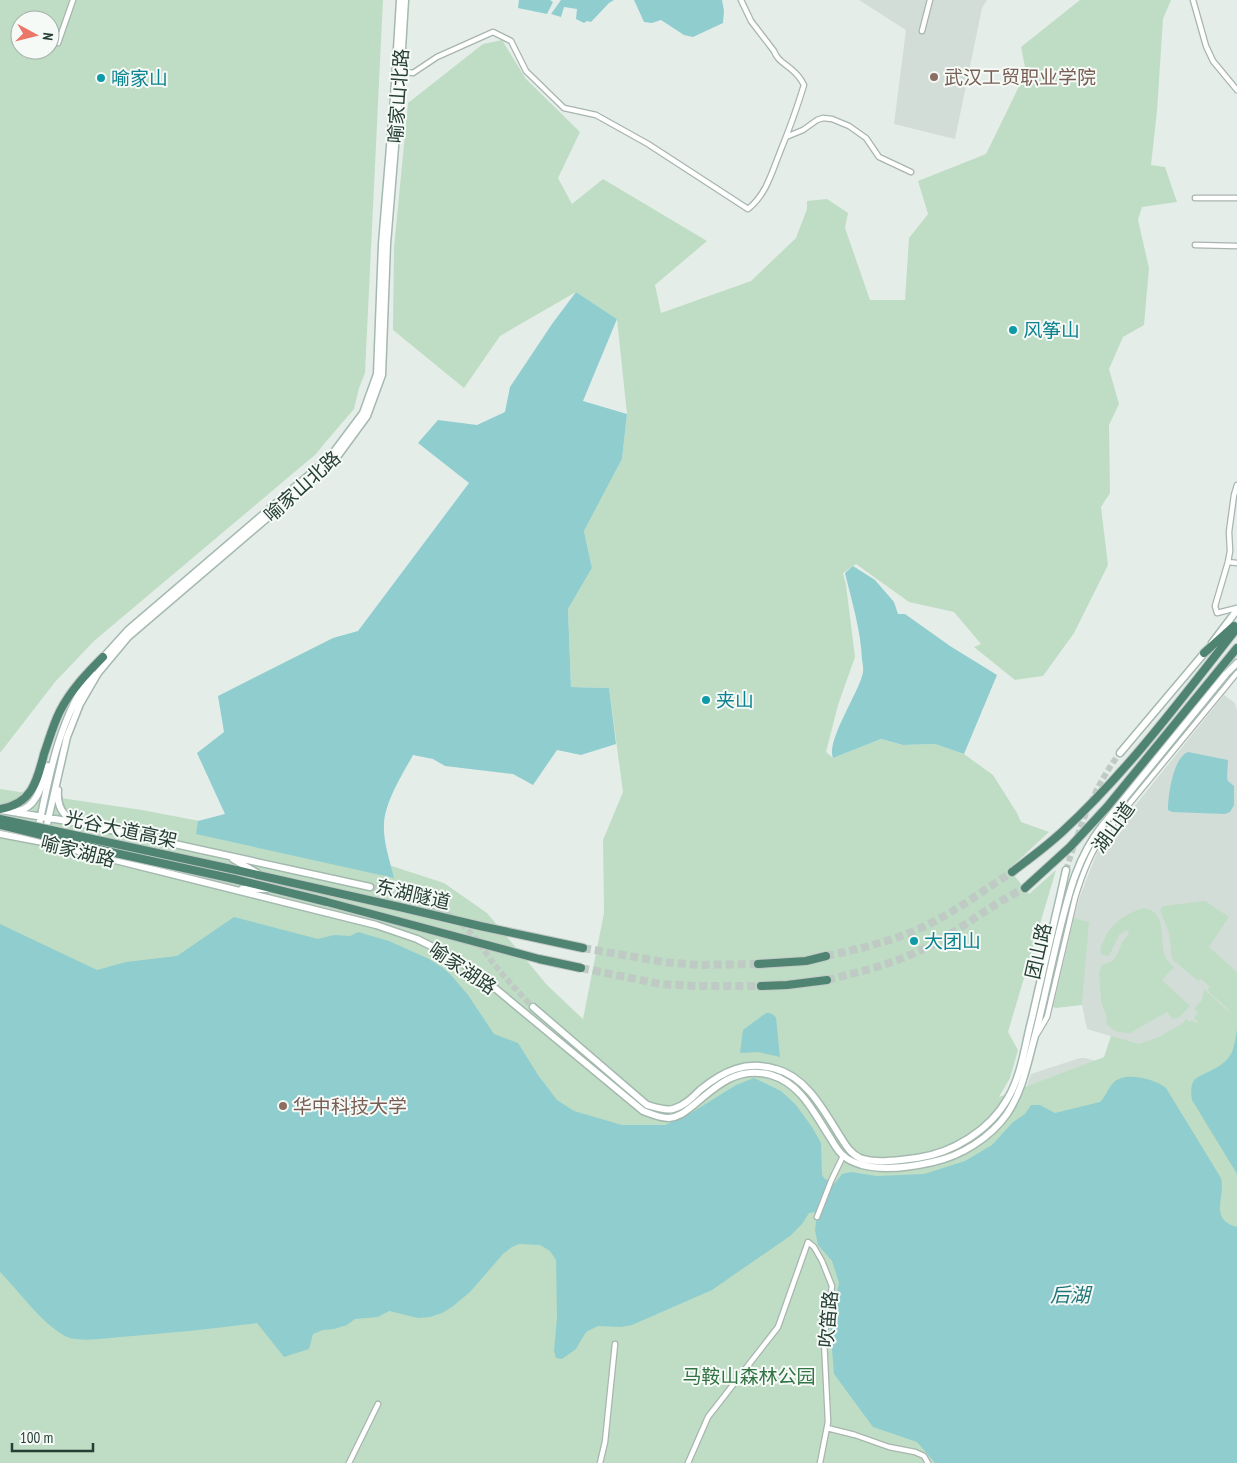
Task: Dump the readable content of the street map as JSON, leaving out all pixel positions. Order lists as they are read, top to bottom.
{
  "streets": {
    "highway": ["光谷大道高架", "东湖隧道"],
    "main road": ["喻家山北路", "喻家湖路", "团山路"],
    "street": ["湖山道", "吹笛路"]
  },
  "crossings": [
    ["喻家山北路", "喻家湖路"],
    ["湖山道", "团山路"],
    ["光谷大道高架", "东湖隧道"],
    ["喻家湖路", "团山路"]
  ],
  "water": ["后湖"],
  "parks": ["马鞍山森林公园"],
  "places": [
    "武汉工贸职业学院",
    "喻家山",
    "风筝山",
    "夹山",
    "大团山",
    "华中科技大学"
  ],
  "scale_bar": "100 m",
  "north": "right"
}
